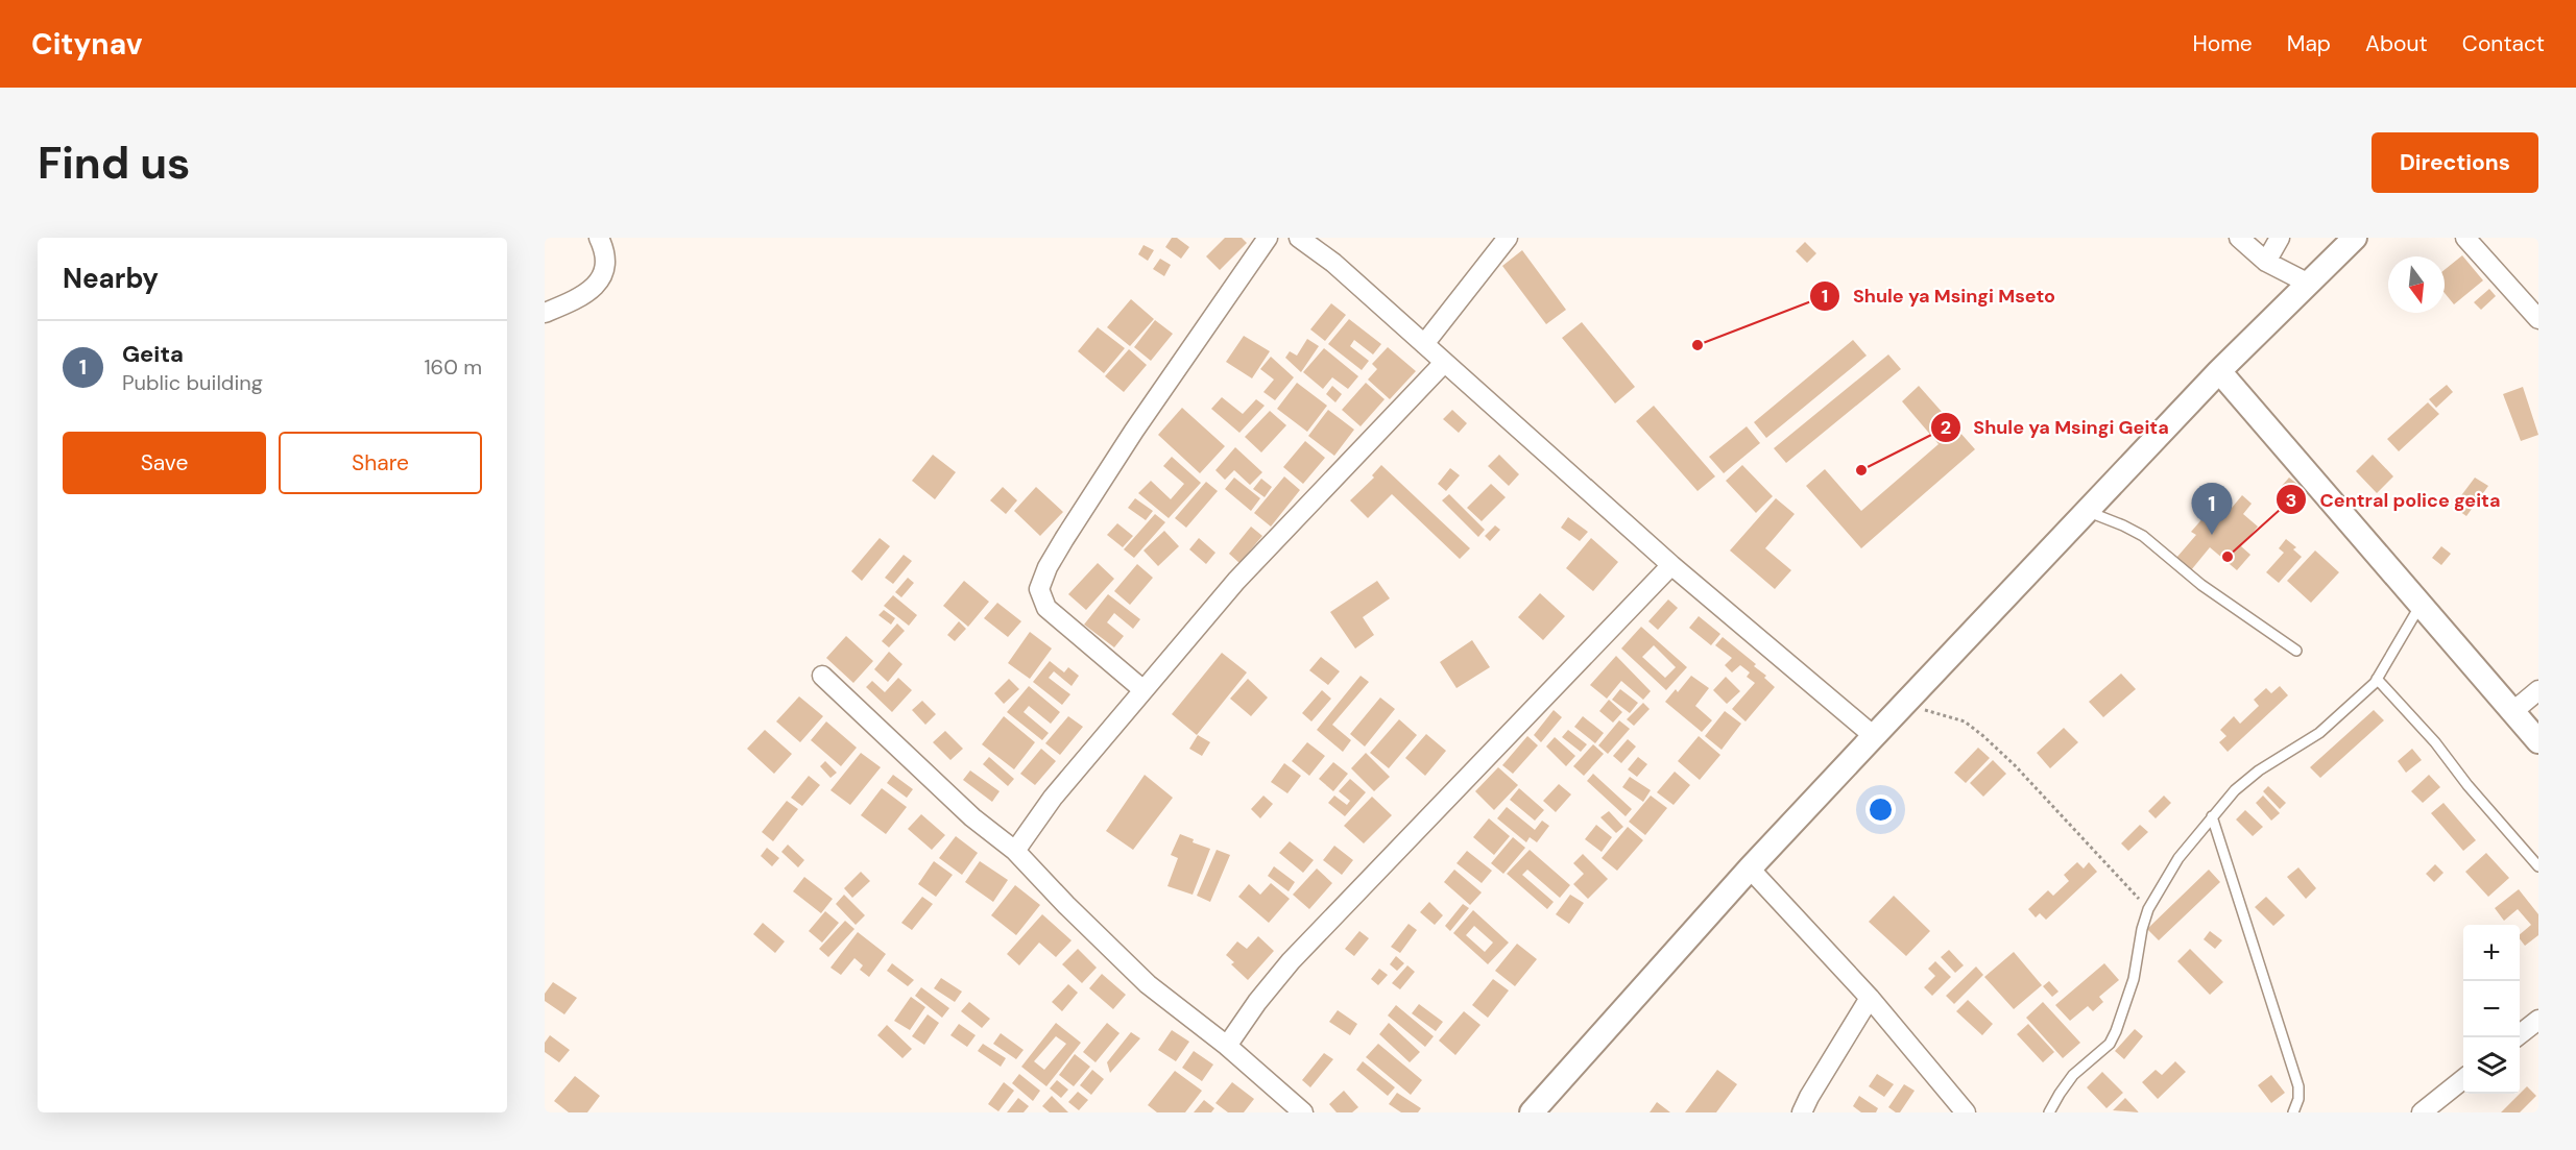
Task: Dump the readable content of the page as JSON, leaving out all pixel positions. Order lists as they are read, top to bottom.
{
  "places": ["Shule ya Msingi Mseto", "Shule ya Msingi Geita", "Central police geita"],
  "north": "bottom",
  "page": {
    "header": "Citynav",
    "nav": [
      "Home",
      "Map",
      "About",
      "Contact"
    ],
    "buttons": [
      "Directions",
      ["Save", "Share"]
    ],
    "title": "Find us",
    "heading": "Nearby",
    "list": [
      {
        "mark": "1",
        "name": "Geita",
        "note": "Public building",
        "value": "160 m"
      }
    ],
    "pins": "1",
    "map_buttons": ["+", "−"]
  }
}
